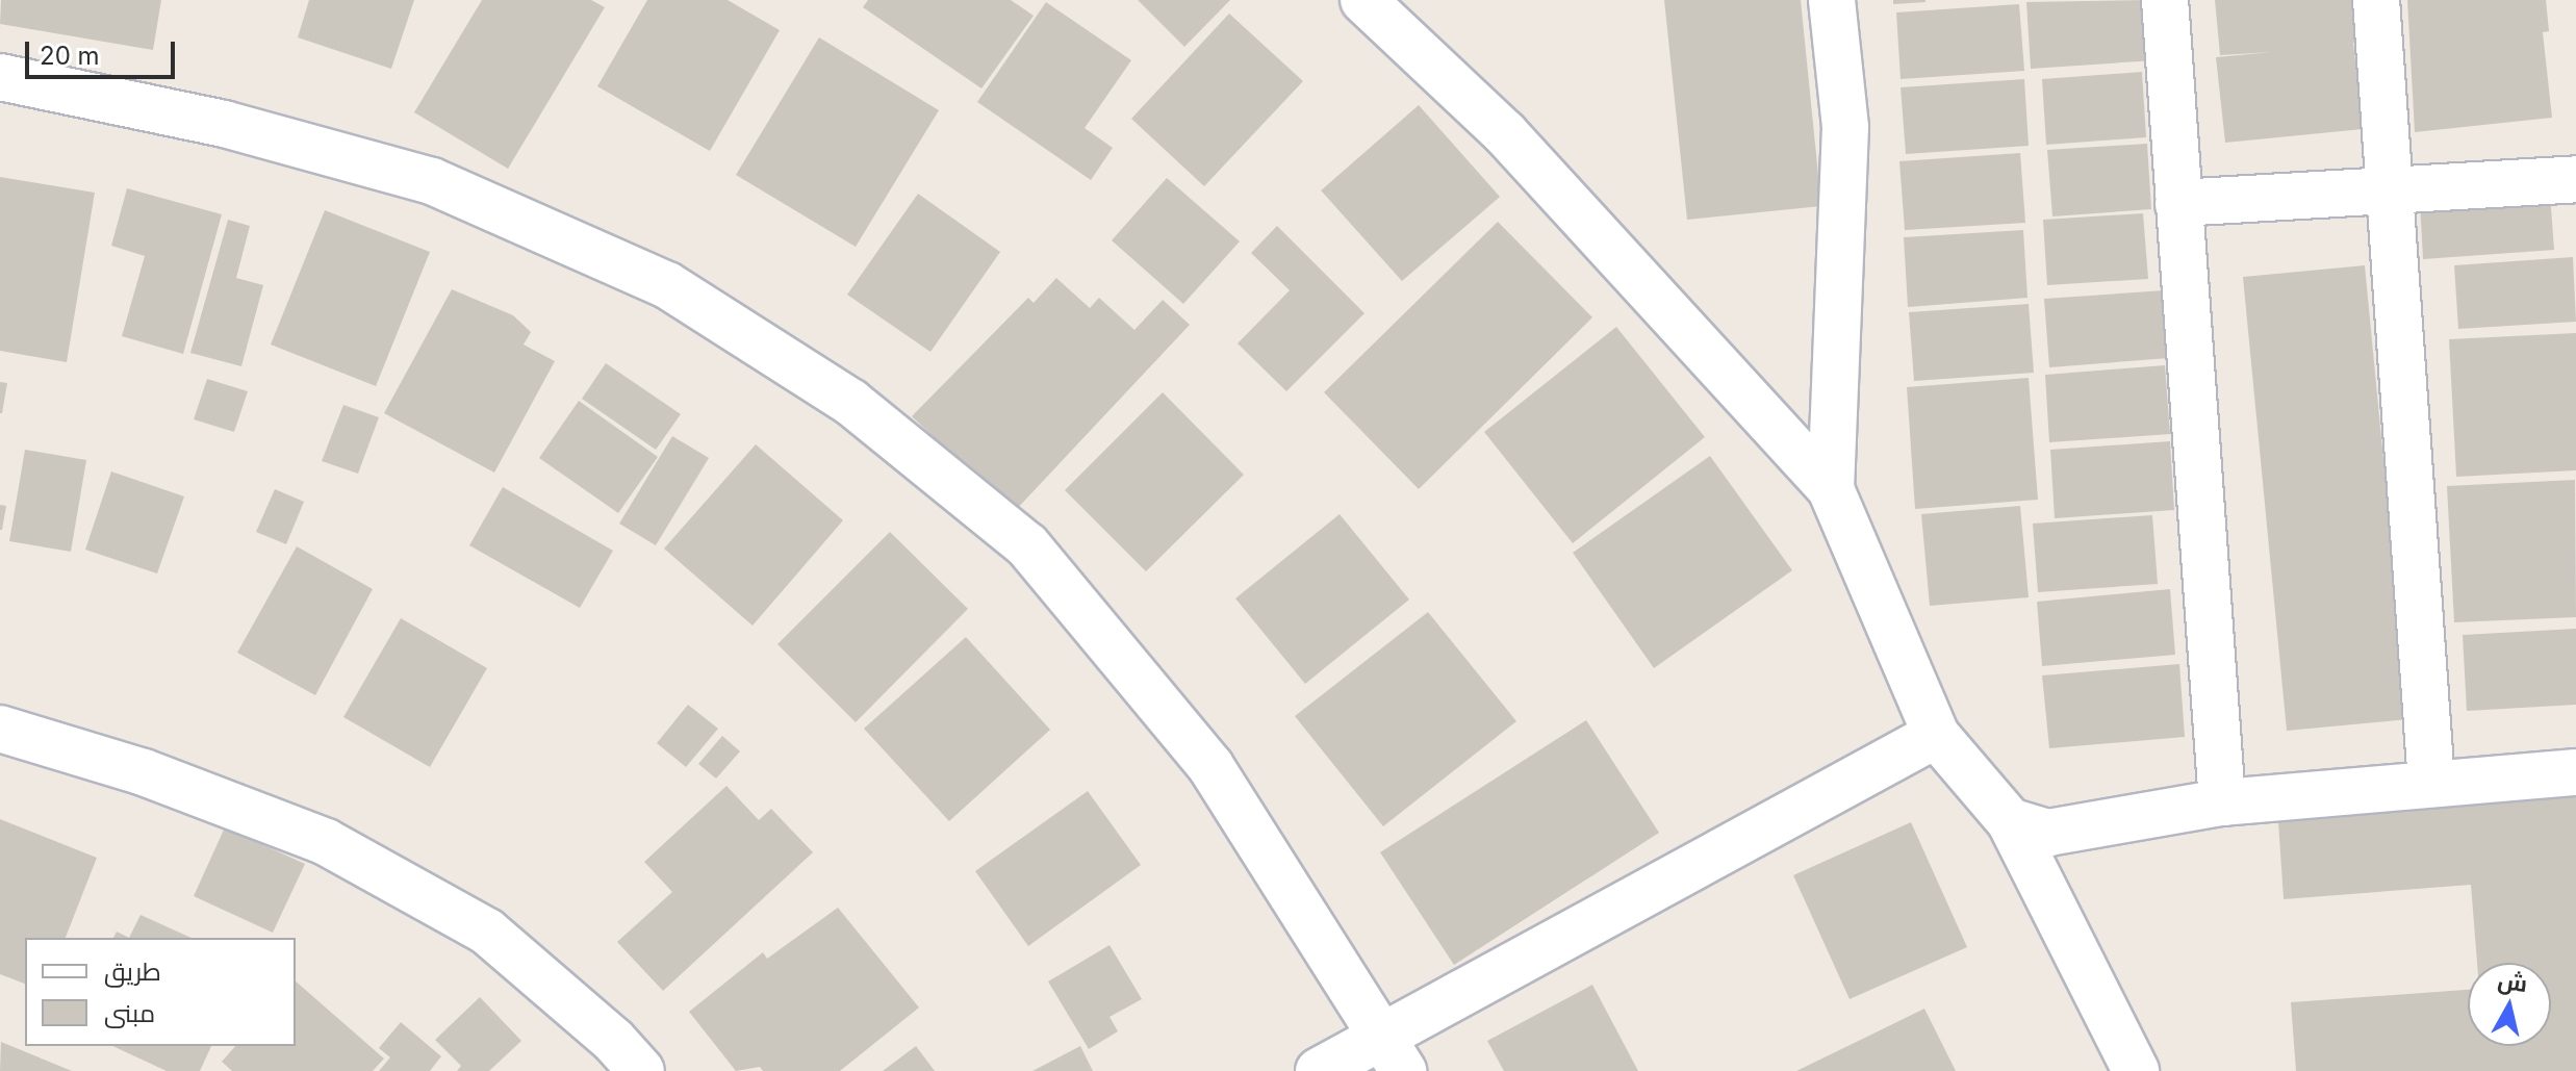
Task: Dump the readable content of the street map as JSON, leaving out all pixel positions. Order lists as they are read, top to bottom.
{
  "legend": ["طريق", "مبنى"],
  "scale_bar": "20 m",
  "north": "top"
}
